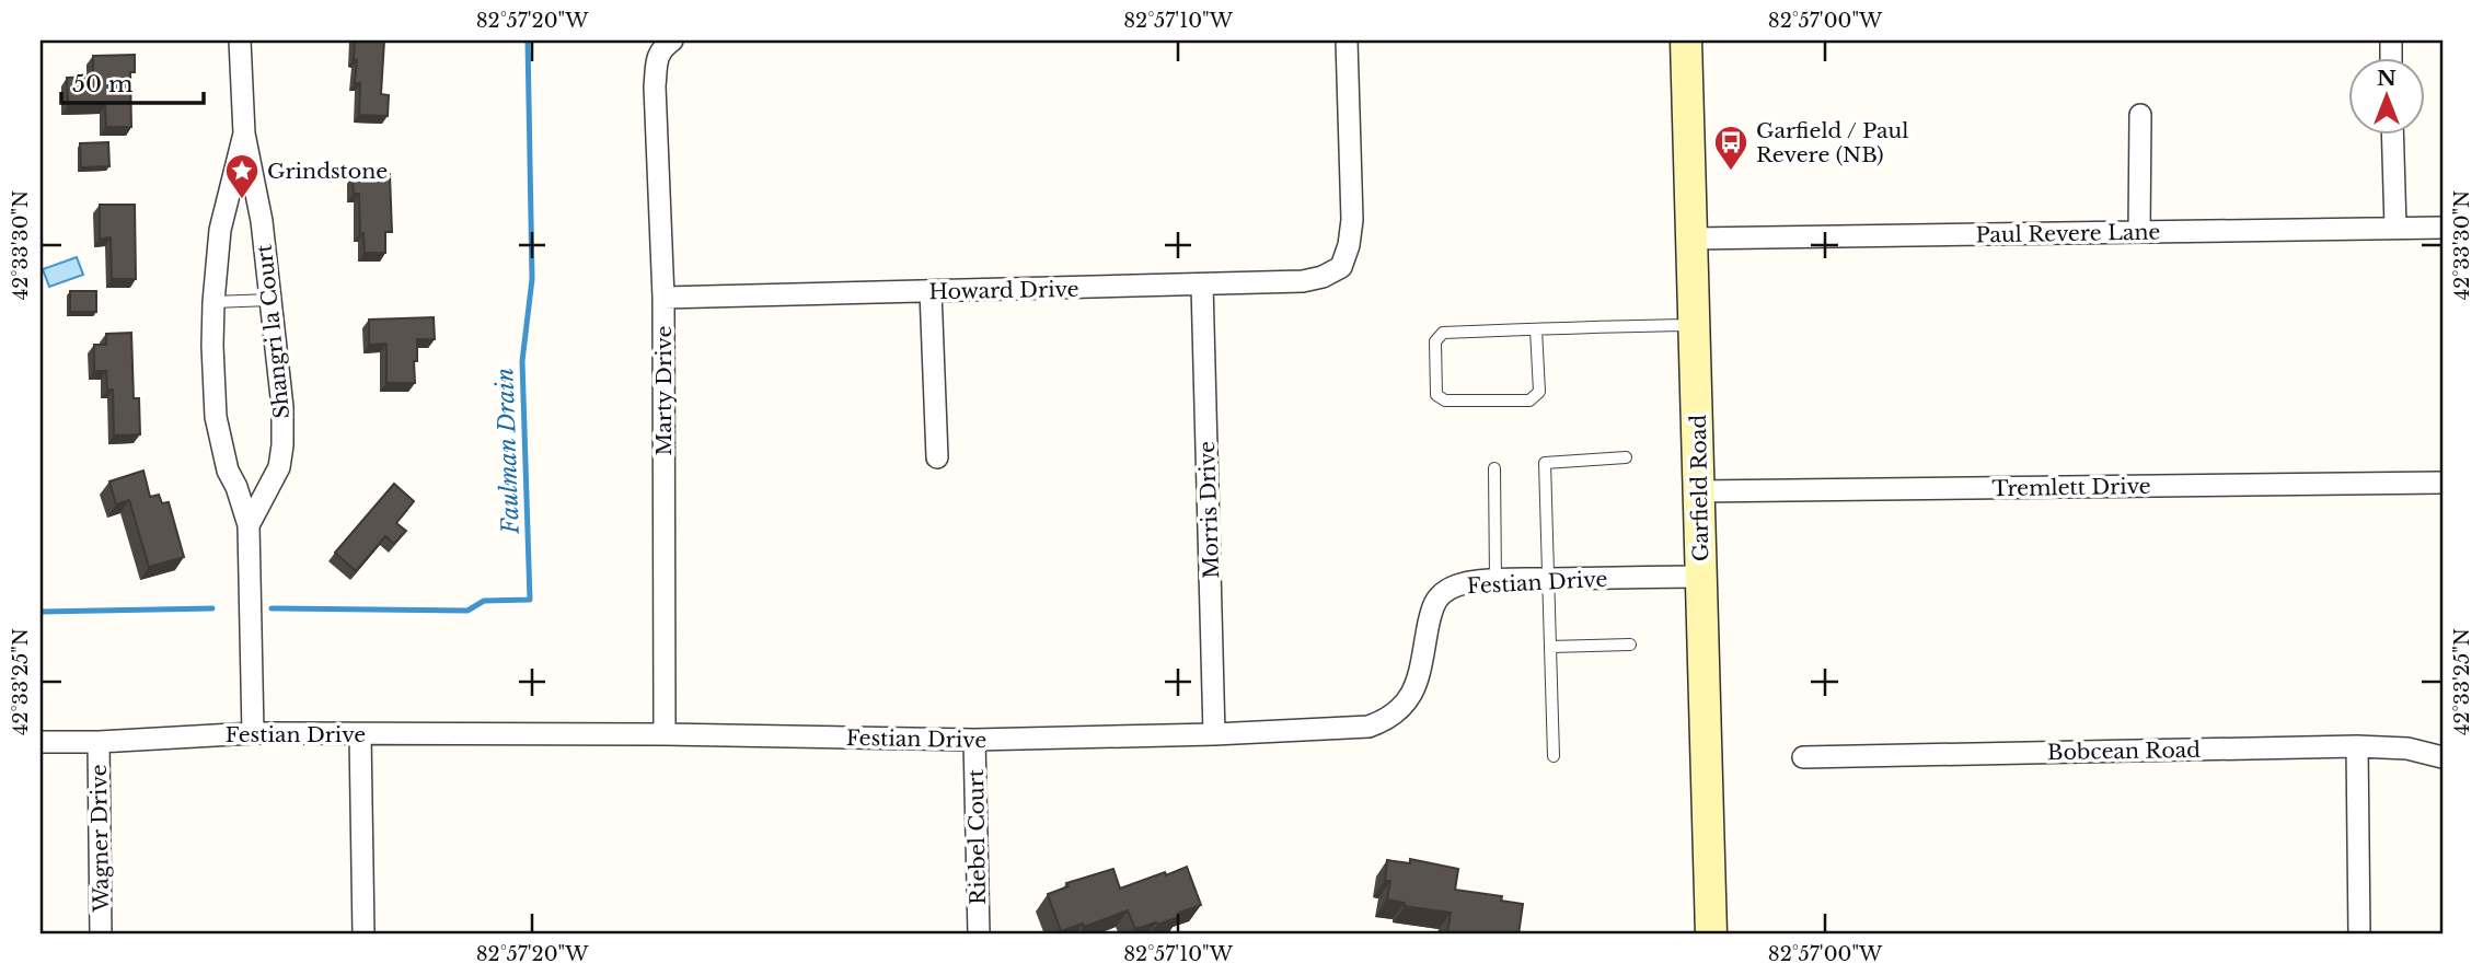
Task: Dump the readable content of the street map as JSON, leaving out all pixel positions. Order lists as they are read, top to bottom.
{
  "streets": {
    "main road": ["Garfield Road"],
    "street": [
      "Paul Revere Lane",
      "Howard Drive",
      "Shangri la Court",
      "Marty Drive",
      "Tremlett Drive",
      "Morris Drive",
      "Festian Drive",
      "Bobcean Road",
      "Riebel Court",
      "Wagner Drive"
    ]
  },
  "crossings": [
    ["Paul Revere Lane", "Garfield Road"],
    ["Howard Drive", "Marty Drive"],
    ["Howard Drive", "Morris Drive"],
    ["Shangri la Court", "Festian Drive"],
    ["Marty Drive", "Festian Drive"],
    ["Tremlett Drive", "Garfield Road"],
    ["Garfield Road", "Festian Drive"],
    ["Morris Drive", "Festian Drive"],
    ["Festian Drive", "Riebel Court"],
    ["Festian Drive", "Wagner Drive"]
  ],
  "water": ["Faulman Drain"],
  "places": {
    "bus stop": ["Garfield / Paul Revere (NB)"],
    "place": ["Grindstone"]
  },
  "scale_bar": "50 m",
  "north": "top",
  "coordinates": [
    "82°57'20\"W",
    "82°57'10\"W",
    "82°57'00\"W",
    "42°33'30\"N",
    "42°33'25\"N"
  ]
}
